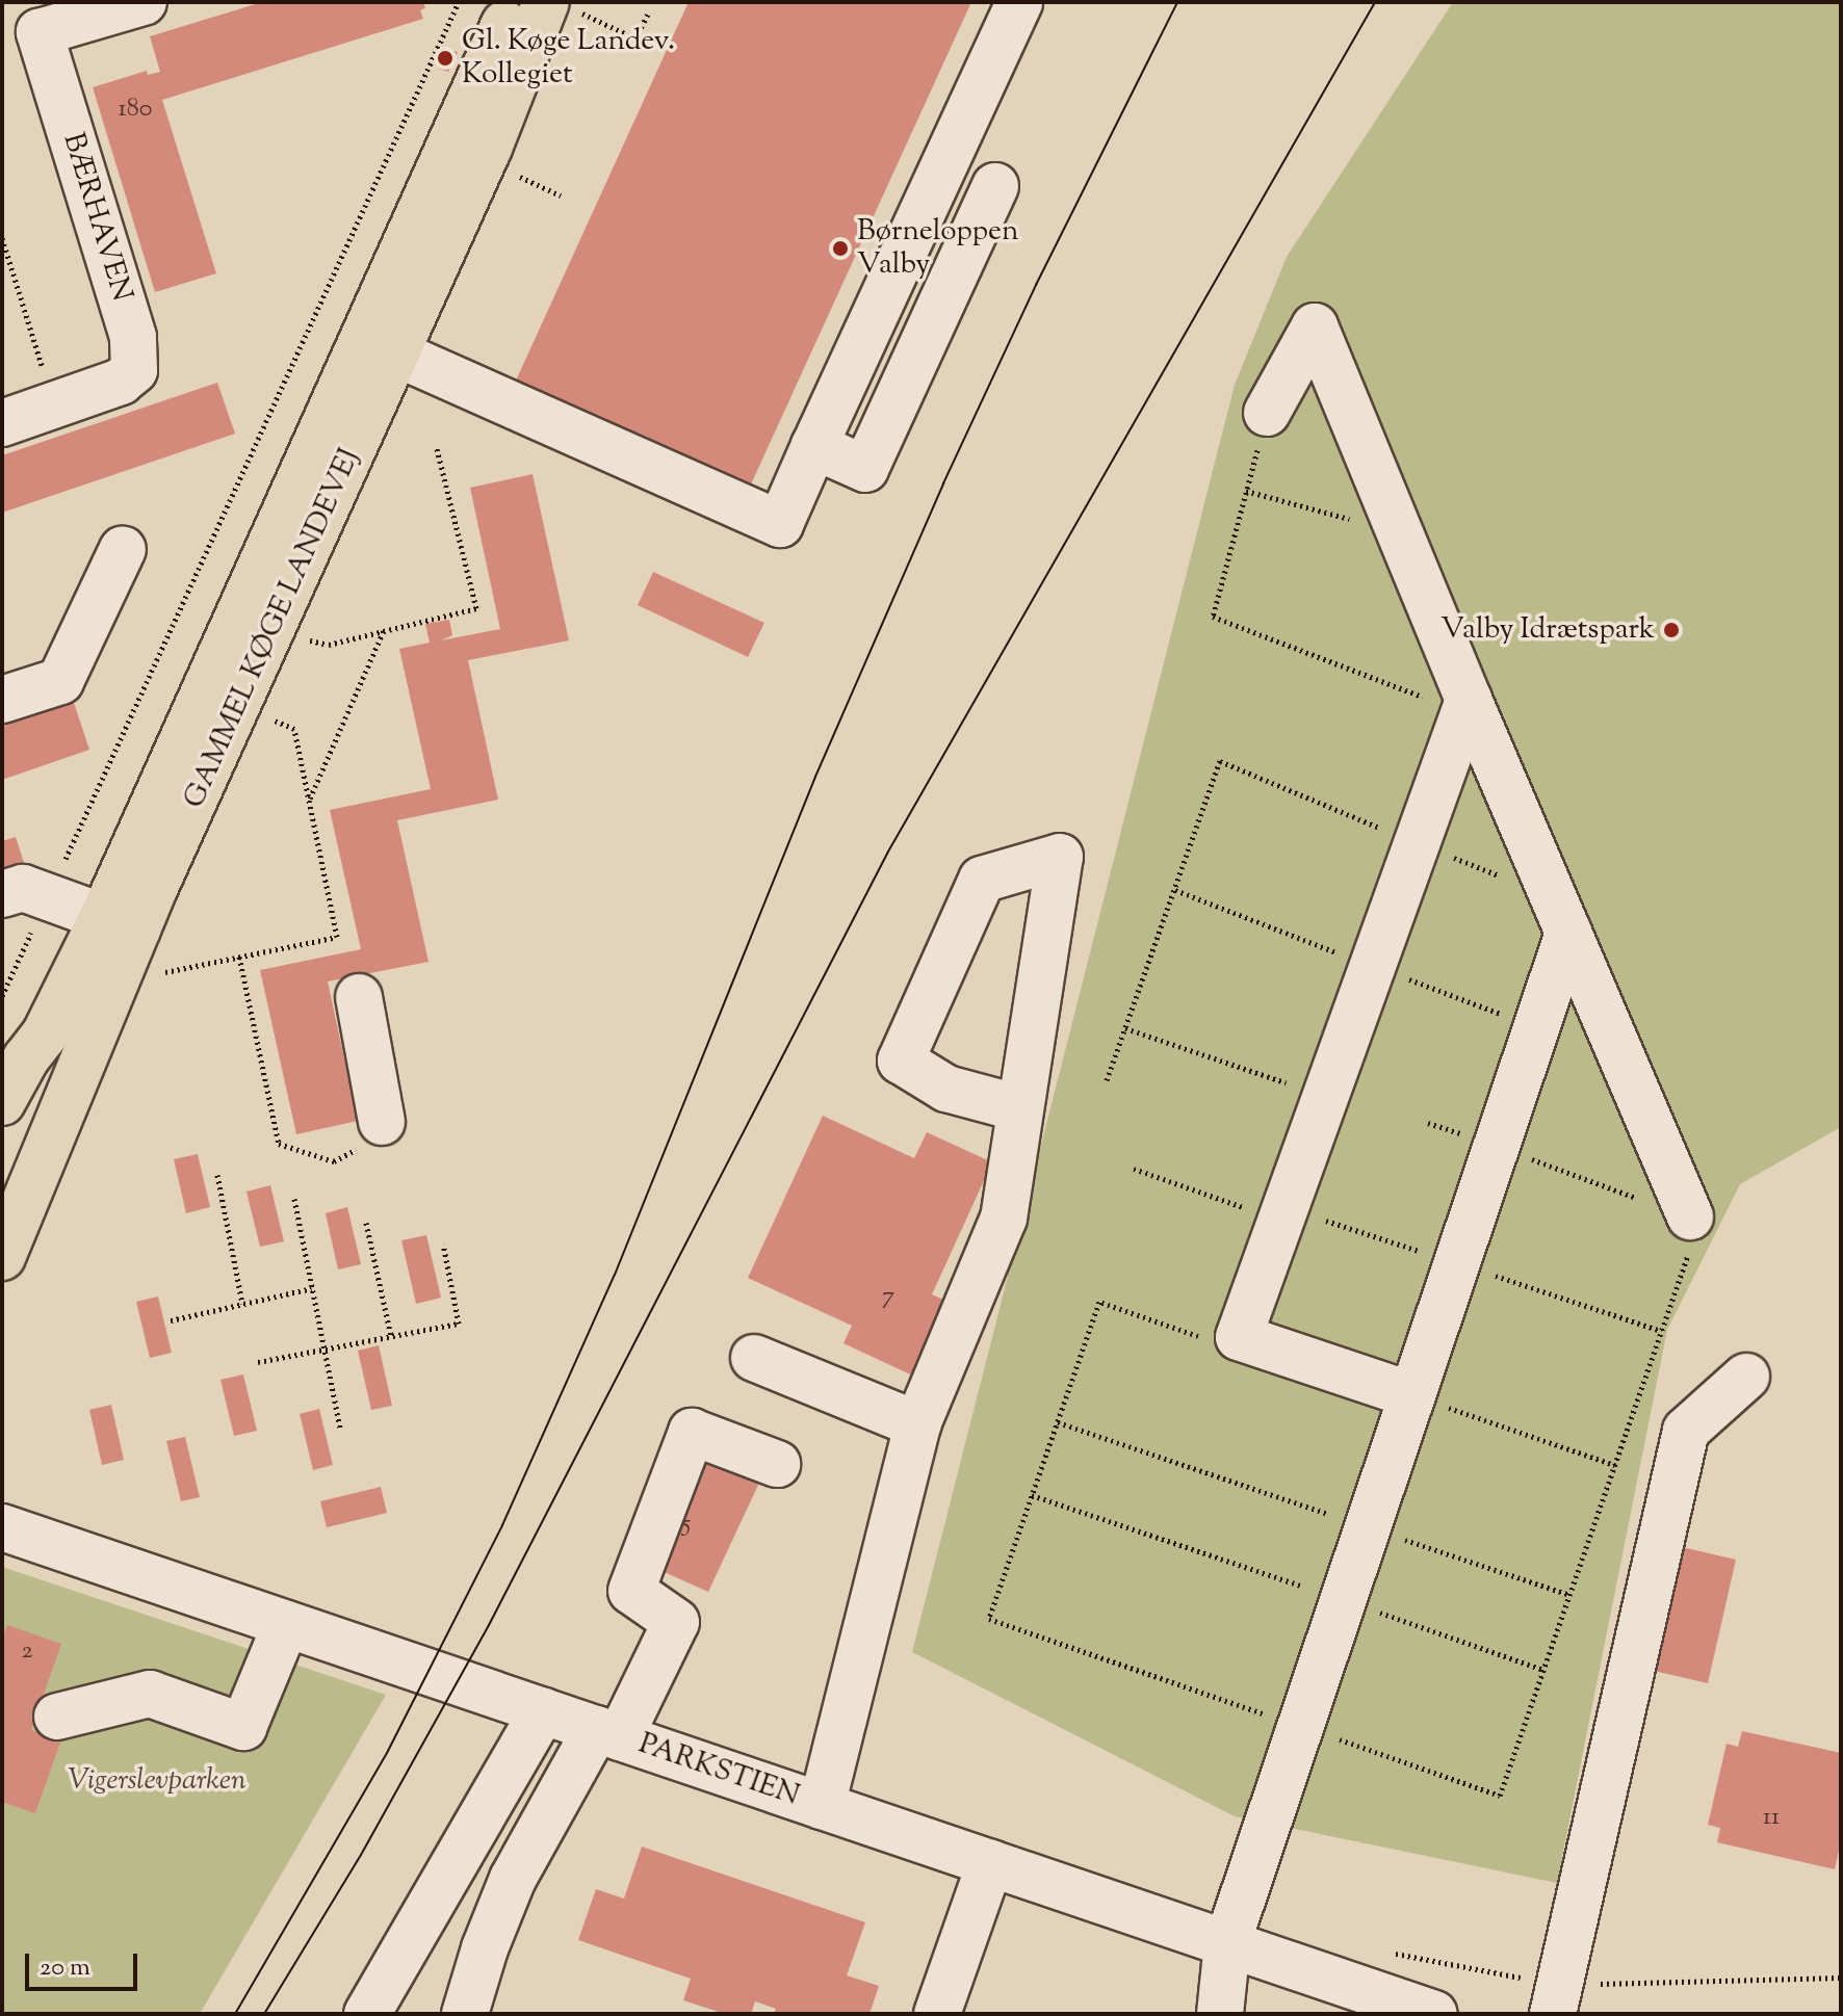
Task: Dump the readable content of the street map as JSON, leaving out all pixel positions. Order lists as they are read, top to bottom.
{
  "streets": {
    "main road": ["GAMMEL KØGE LANDEVEJ"],
    "street": ["BÆRHAVEN", "PARKSTIEN"]
  },
  "parks": ["Vigerslevparken"],
  "places": ["Gl. Køge Landev. Kollegiet", "Børneloppen Valby", "Valby Idrætspark"],
  "house_numbers": [
    "180",
    "7",
    "5",
    "2",
    "11"
  ],
  "scale_bar": "20 m"
}
